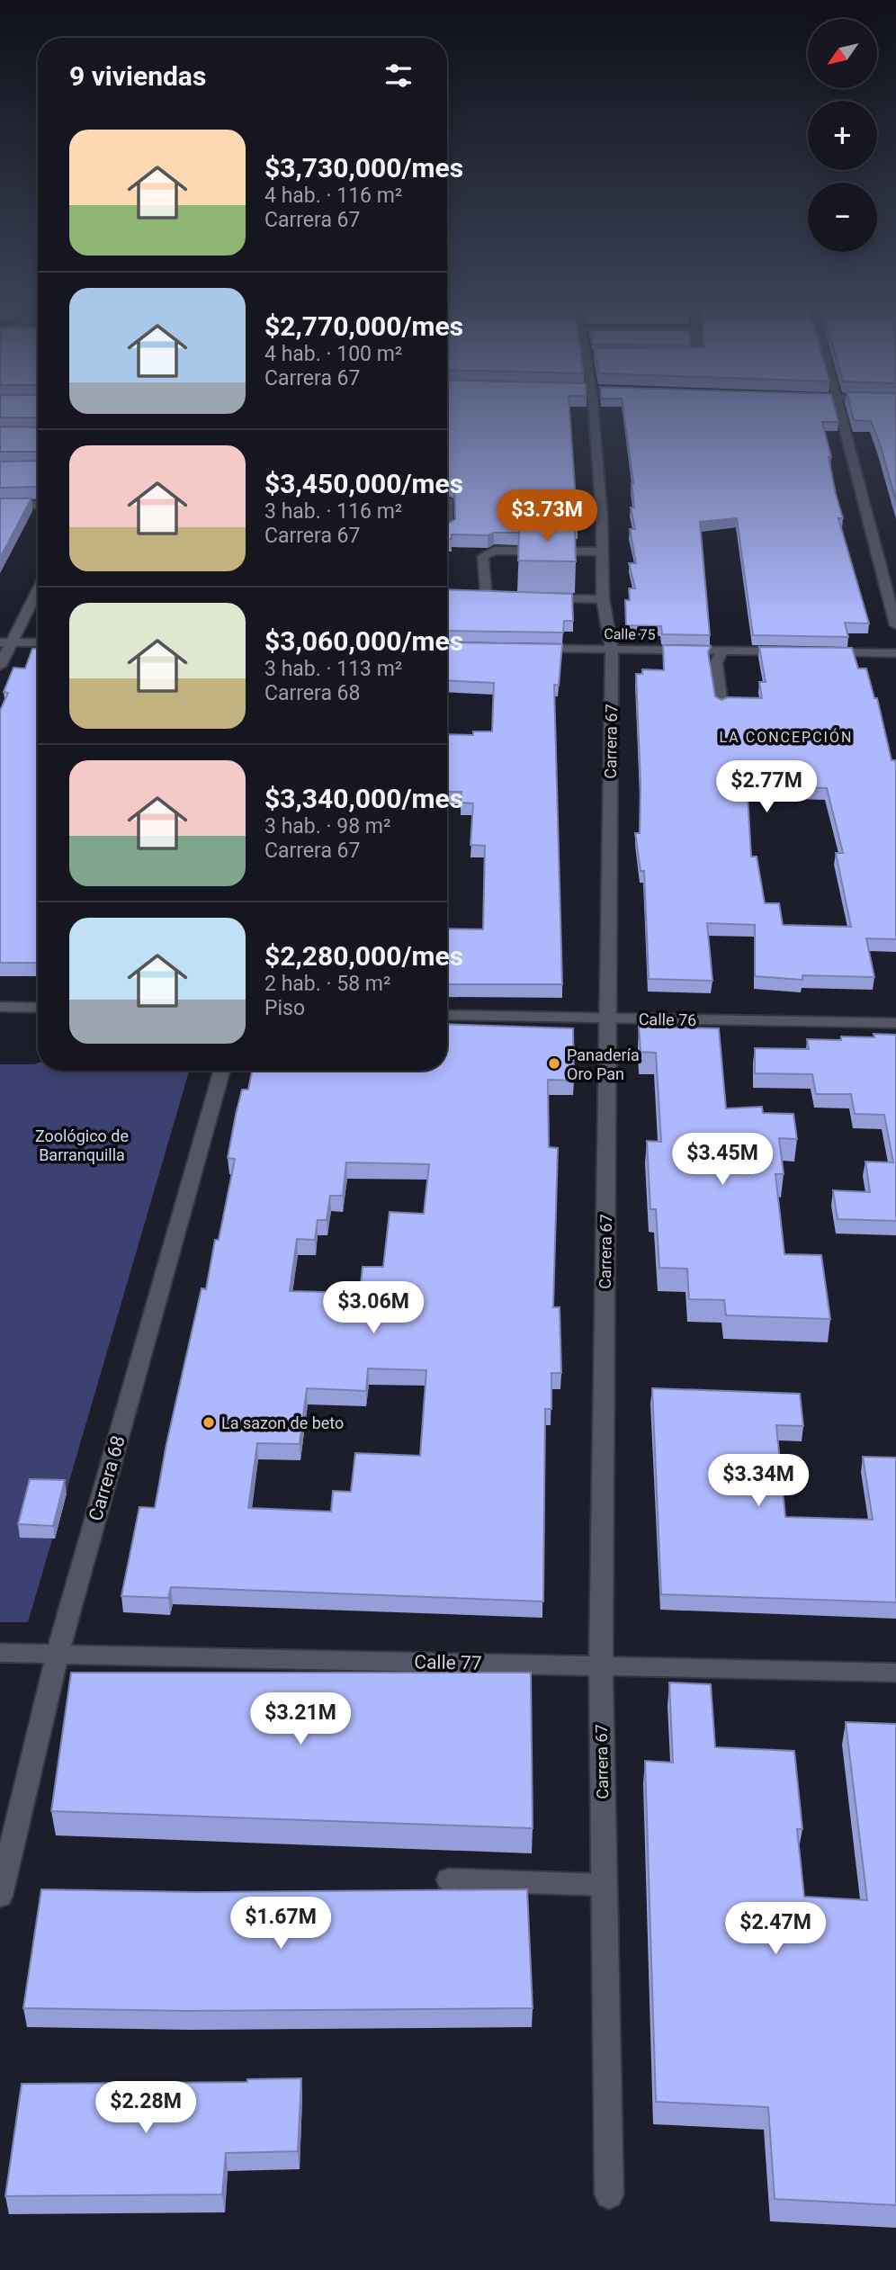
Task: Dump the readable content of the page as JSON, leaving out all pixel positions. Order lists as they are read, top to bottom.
{
  "streets": {
    "street": [
      "Calle 75",
      "Carrera 67",
      "Calle 76",
      "Carrera 68",
      "Calle 77"
    ]
  },
  "crossings": [
    ["Calle 75", "Carrera 67"],
    ["Carrera 67", "Calle 76"],
    ["Carrera 67", "Calle 77"],
    ["Carrera 68", "Calle 77"]
  ],
  "districts": ["LA CONCEPCIÓN"],
  "parks": ["Zoológico de Barranquilla"],
  "places": ["Panadería Oro Pan", "La sazon de beto"],
  "north": "bottom left",
  "page": {
    "map_buttons": ["+", "−"],
    "heading": "9 viviendas",
    "list": [
      {
        "name": "$3,730,000/mes",
        "note": "4 hab. · 116 m² · Carrera 67"
      },
      {
        "name": "$2,770,000/mes",
        "note": "4 hab. · 100 m² · Carrera 67"
      },
      {
        "name": "$3,450,000/mes",
        "note": "3 hab. · 116 m² · Carrera 67"
      },
      {
        "name": "$3,060,000/mes",
        "note": "3 hab. · 113 m² · Carrera 68"
      },
      {
        "name": "$3,340,000/mes",
        "note": "3 hab. · 98 m² · Carrera 67"
      },
      {
        "name": "$2,280,000/mes",
        "note": "2 hab. · 58 m² · Piso"
      }
    ],
    "price": [
      "$3.73M",
      "$2.77M",
      "$3.45M",
      "$3.06M",
      "$3.34M",
      "$3.21M",
      "$1.67M",
      "$2.47M",
      "$2.28M"
    ]
  }
}
